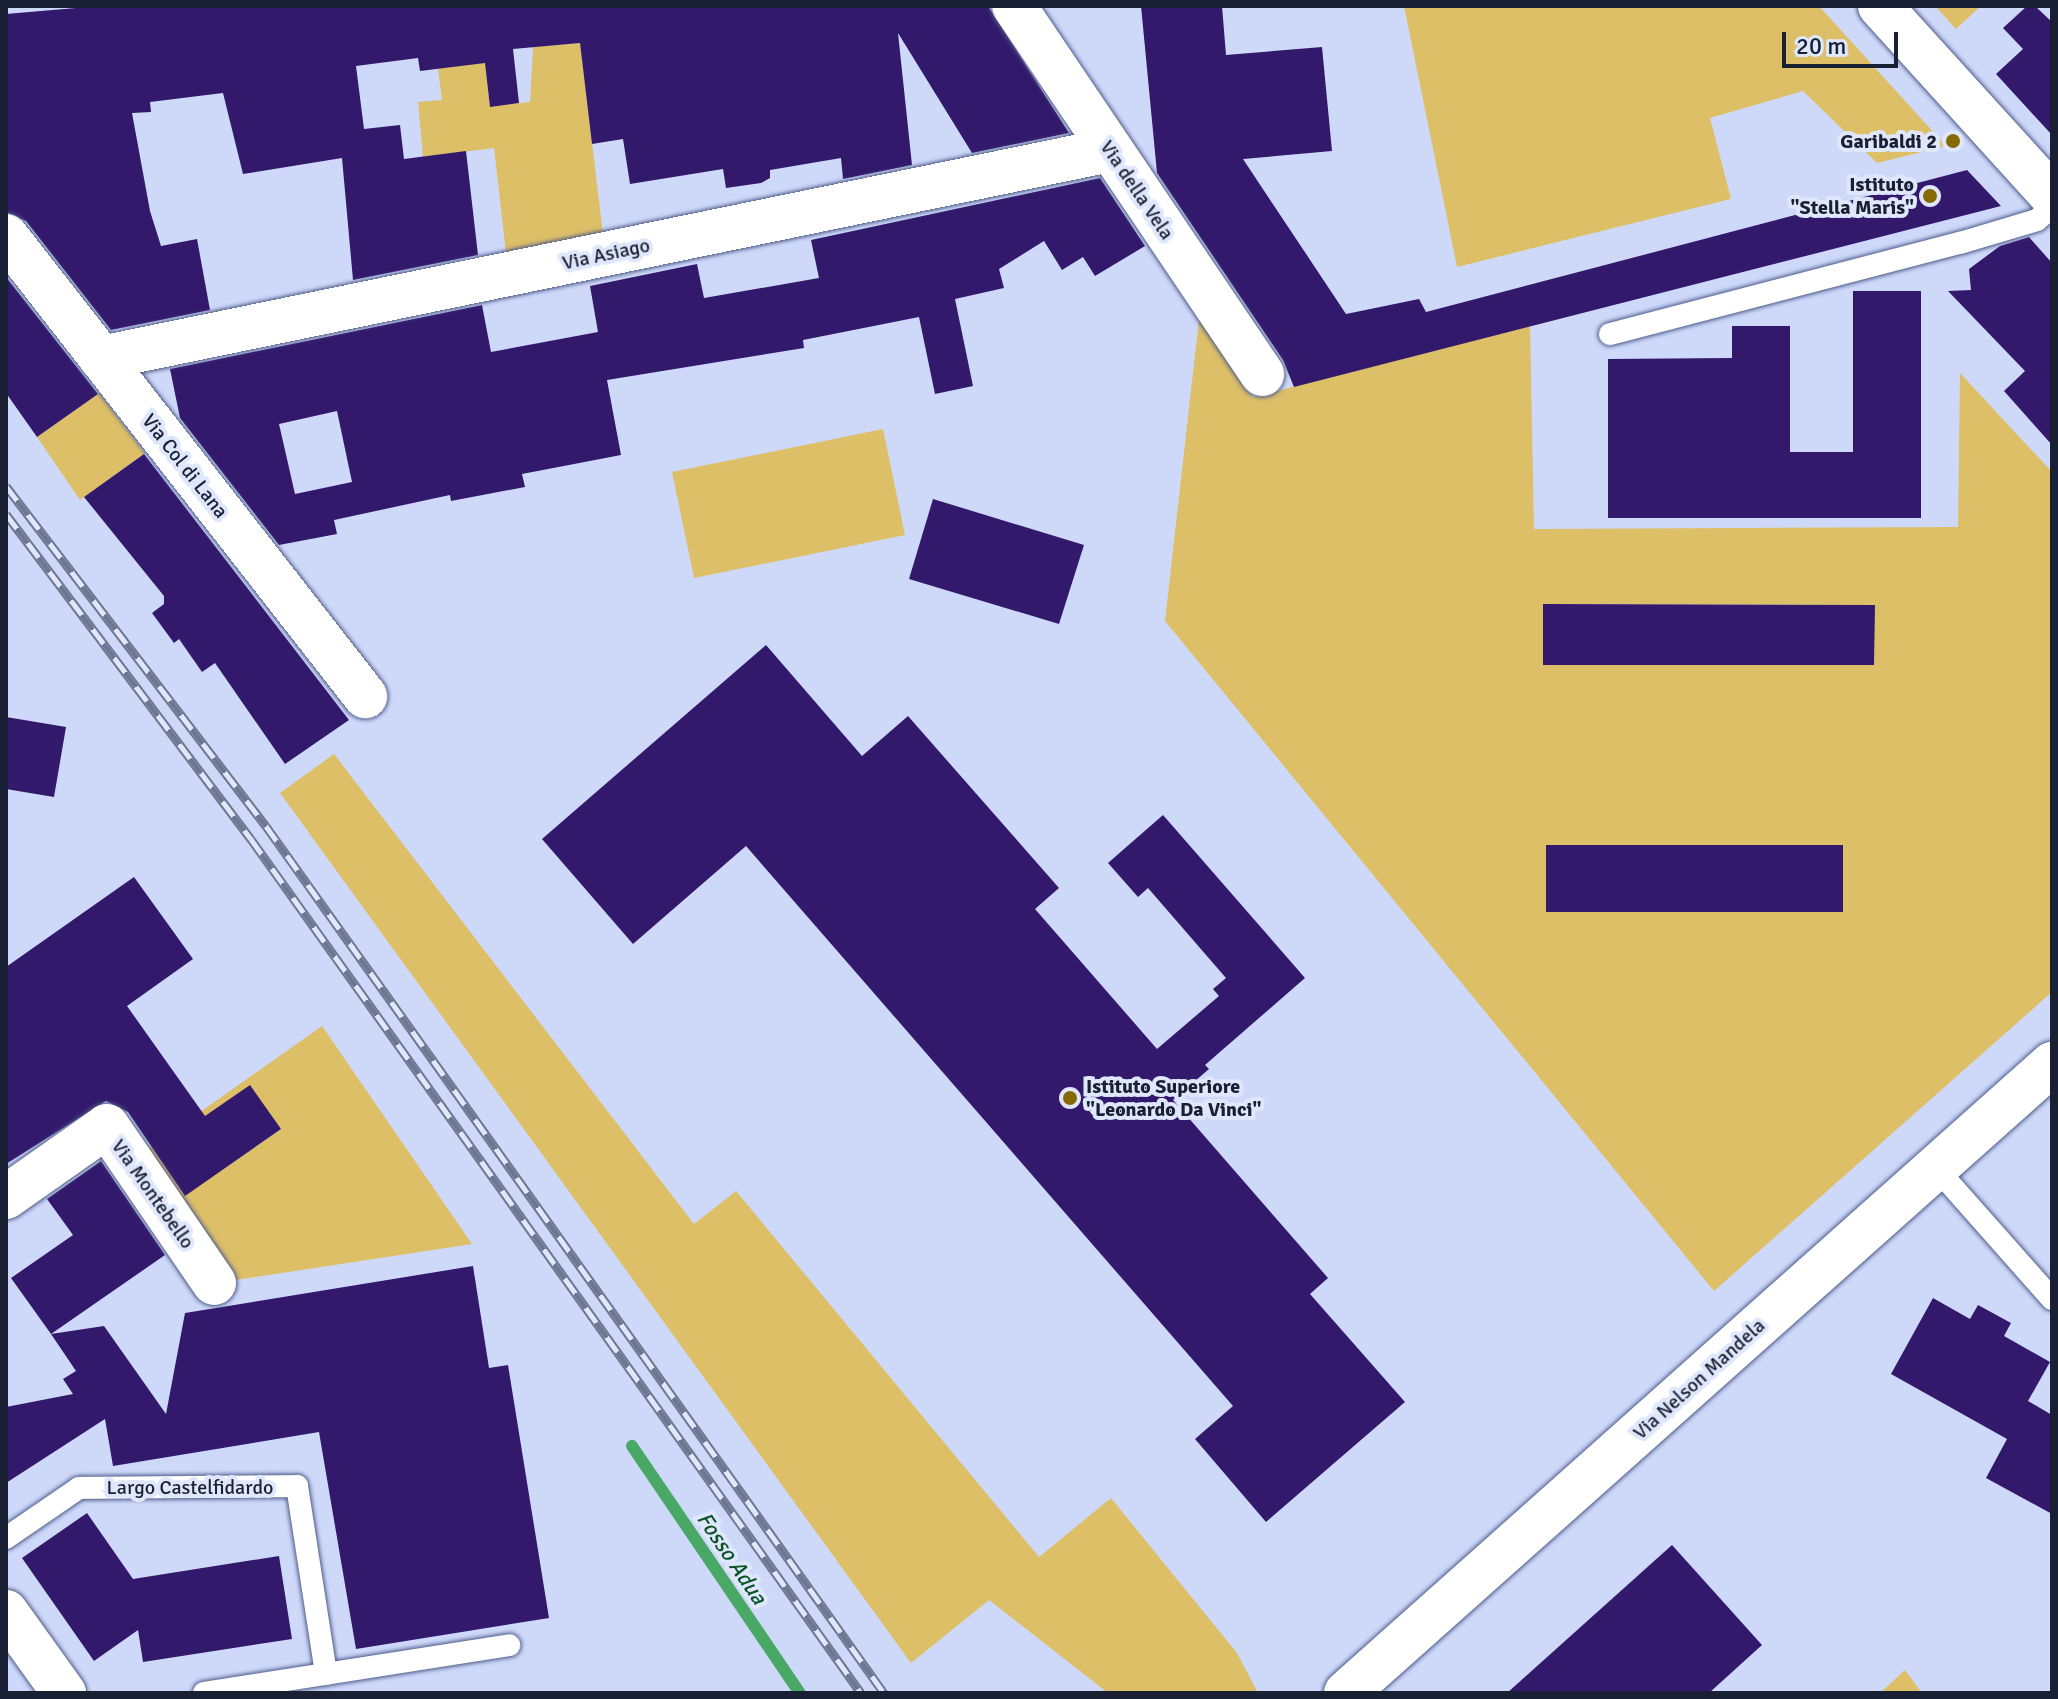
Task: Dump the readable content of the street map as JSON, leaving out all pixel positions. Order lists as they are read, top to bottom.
{
  "streets": {
    "street": [
      "Via della Vela",
      "Via Asiago",
      "Via Col di Lana",
      "Via Montebello",
      "Via Nelson Mandela"
    ],
    "lane": ["Largo Castelfidardo"]
  },
  "crossings": [
    ["Via della Vela", "Via Asiago"],
    ["Via Asiago", "Via Col di Lana"]
  ],
  "water": ["Fosso Adua"],
  "places": ["Garibaldi 2", "Istituto \"Stella Maris\"", "Istituto Superiore \"Leonardo Da Vinci\""],
  "scale_bar": "20 m"
}
